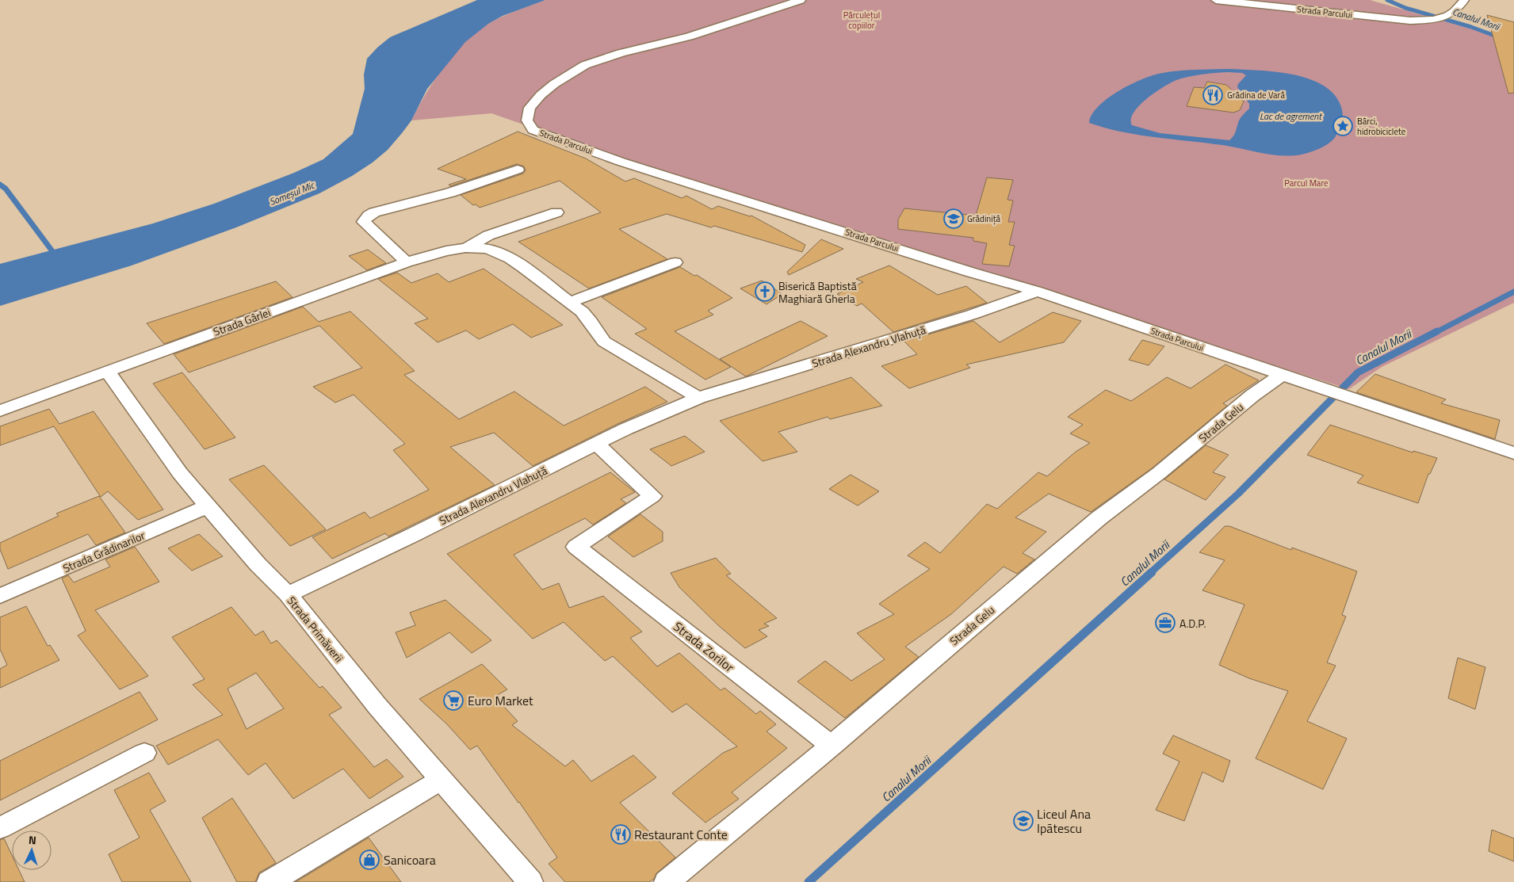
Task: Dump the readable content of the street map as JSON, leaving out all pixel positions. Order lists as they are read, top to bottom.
{
  "streets": {
    "street": [
      "Strada Parcului",
      "Strada Gârlei",
      "Strada Alexandru Vlahuță",
      "Strada Gelu",
      "Strada Grădinarilor",
      "Strada Primăverii",
      "Strada Zorilor"
    ]
  },
  "crossings": [
    ["Strada Parcului", "Strada Alexandru Vlahuță"],
    ["Strada Parcului", "Strada Gelu"],
    ["Strada Gârlei", "Strada Primăverii"],
    ["Strada Alexandru Vlahuță", "Strada Primăverii"],
    ["Strada Alexandru Vlahuță", "Strada Zorilor"],
    ["Strada Gelu", "Strada Zorilor"],
    ["Strada Grădinarilor", "Strada Primăverii"]
  ],
  "water": ["Canalul Morii", "Lac de agrement", "Someșul Mic"],
  "parks": ["Părculețul copiilor", "Parcul Mare"],
  "places": {
    "restaurant": ["Grădina de Vară", "Restaurant Conte"],
    "place": ["Bărci, hidrobiciclete"],
    "school or university": ["Grădiniță", "Liceul Ana Ipătescu"],
    "church": ["Biserică Baptistă Maghiară Gherla"],
    "office": ["A.D.P."],
    "supermarket": ["Euro Market"],
    "shop": ["Sanicoara"]
  },
  "north": "top"
}
